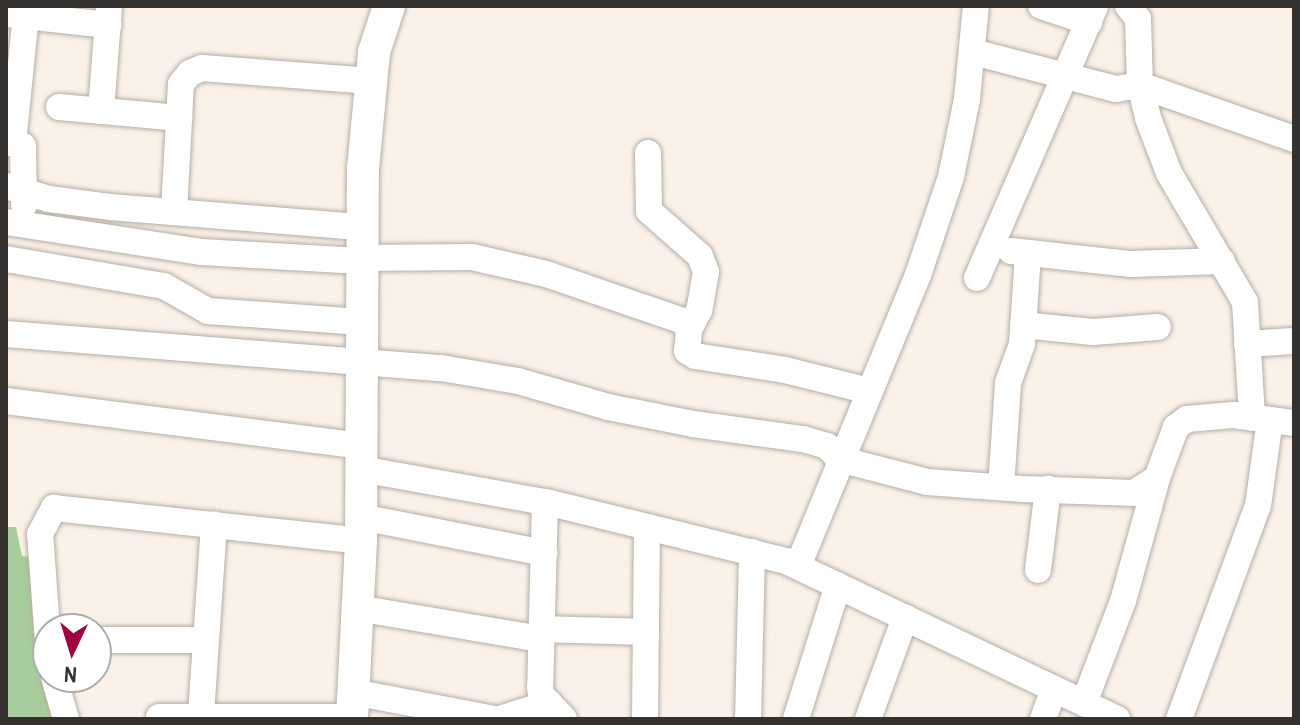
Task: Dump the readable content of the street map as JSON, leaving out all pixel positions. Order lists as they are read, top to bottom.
{
  "north": "bottom"
}
